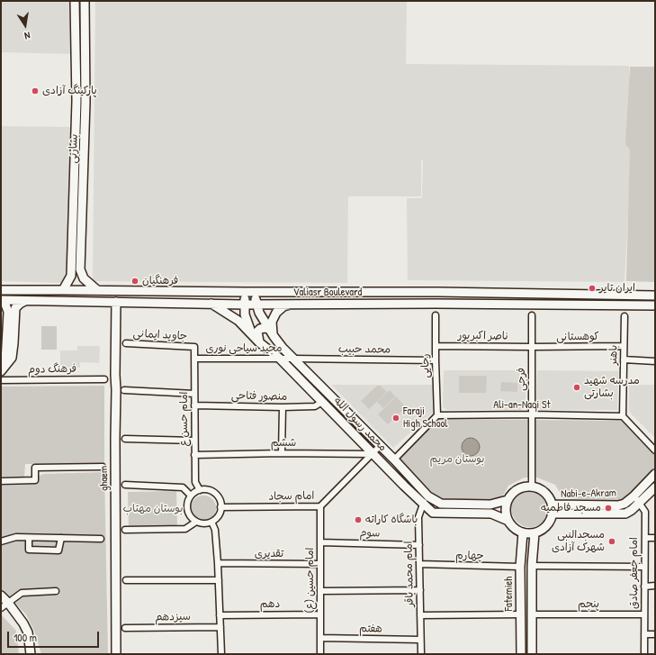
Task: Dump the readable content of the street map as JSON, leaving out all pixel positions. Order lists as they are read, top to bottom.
{
  "streets": {
    "street": [
      "بشارتی",
      "Valiasr Boulevard",
      "جاوید ایمانی",
      "ناصر اکبرپور",
      "کوهستانی",
      "مجید سیاحی نوری",
      "محمد حبیب",
      "باهنر",
      "رجایی",
      "فرهنگ دوم",
      "فرجی",
      "منصور فتاحی",
      "Ali-an-Naqi St",
      "امام حسن ع",
      "محمد رسول الله",
      "ششم",
      "ghaem",
      "Nabi-e-Akram",
      "امام سجاد",
      "سوم",
      "تقدیری",
      "چهارم",
      "امام جعفر صادق",
      "امام محمد باقر",
      "امام حسین (ع)",
      "Fatemieh",
      "دهم",
      "پنجم",
      "سیزدهم",
      "هفتم"
    ]
  },
  "crossings": [
    ["بشارتی", "Valiasr Boulevard"],
    ["Valiasr Boulevard", "محمد رسول الله"],
    ["Valiasr Boulevard", "ghaem"],
    ["جاوید ایمانی", "امام حسن ع"],
    ["ناصر اکبرپور", "کوهستانی"],
    ["ناصر اکبرپور", "رجایی"],
    ["ناصر اکبرپور", "فرجی"],
    ["کوهستانی", "باهنر"],
    ["کوهستانی", "فرجی"],
    ["مجید سیاحی نوری", "محمد حبیب"],
    ["مجید سیاحی نوری", "امام حسن ع"],
    ["مجید سیاحی نوری", "محمد رسول الله"],
    ["محمد حبیب", "رجایی"],
    ["باهنر", "Ali-an-Naqi St"],
    ["رجایی", "Ali-an-Naqi St"],
    ["فرجی", "Ali-an-Naqi St"],
    ["فرجی", "محمد رسول الله"],
    ["فرجی", "Nabi-e-Akram"],
    ["فرجی", "Fatemieh"],
    ["منصور فتاحی", "امام حسن ع"],
    ["منصور فتاحی", "محمد رسول الله"],
    ["امام حسن ع", "ششم"],
    ["امام حسن ع", "امام سجاد"],
    ["محمد رسول الله", "ششم"],
    ["محمد رسول الله", "Nabi-e-Akram"],
    ["محمد رسول الله", "امام سجاد"],
    ["محمد رسول الله", "امام محمد باقر"],
    ["محمد رسول الله", "Fatemieh"],
    ["ششم", "امام سجاد"],
    ["Nabi-e-Akram", "امام جعفر صادق"],
    ["Nabi-e-Akram", "Fatemieh"],
    ["امام سجاد", "امام حسین (ع)"],
    ["سوم", "امام محمد باقر"],
    ["سوم", "امام حسین (ع)"],
    ["تقدیری", "امام حسین (ع)"],
    ["چهارم", "امام محمد باقر"],
    ["چهارم", "Fatemieh"],
    ["امام جعفر صادق", "پنجم"],
    ["امام محمد باقر", "هفتم"],
    ["امام حسین (ع)", "دهم"],
    ["امام حسین (ع)", "هفتم"]
  ],
  "parks": ["بوستان مریم", "بوستان مهتاب"],
  "places": [
    "پارکینگ آزادی",
    "فرهنگیان",
    "ایران تایر",
    "مدرسه شهید بشارتی",
    "Faraji High School",
    "مسجد فاطمیه",
    "باشگاه کاراته",
    "مسجدالنبی شهرک آزادی"
  ],
  "scale_bar": "100 m",
  "north": "bottom"
}
